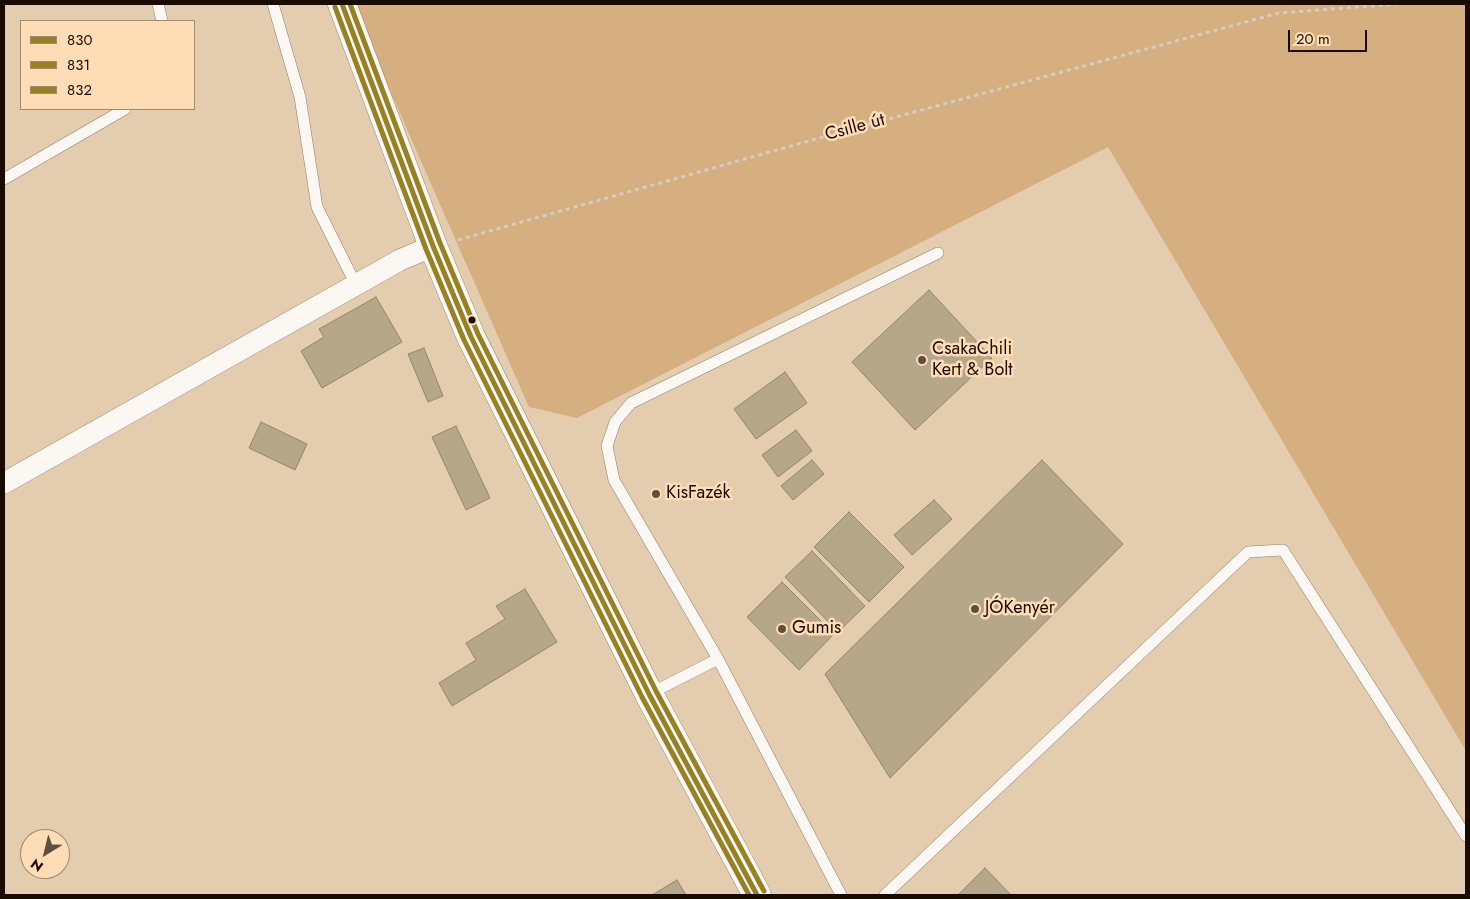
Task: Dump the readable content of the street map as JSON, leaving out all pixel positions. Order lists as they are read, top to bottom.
{
  "streets": {
    "path": ["Csille út"]
  },
  "places": [
    "CsakaChili Kert & Bolt",
    "KisFazék",
    "JÓKenyér",
    "Gumis"
  ],
  "lines": ["transit line 830", "transit line 832", "transit line 831"],
  "legend": ["830", "831", "832"],
  "scale_bar": "20 m",
  "north": "bottom left"
}
